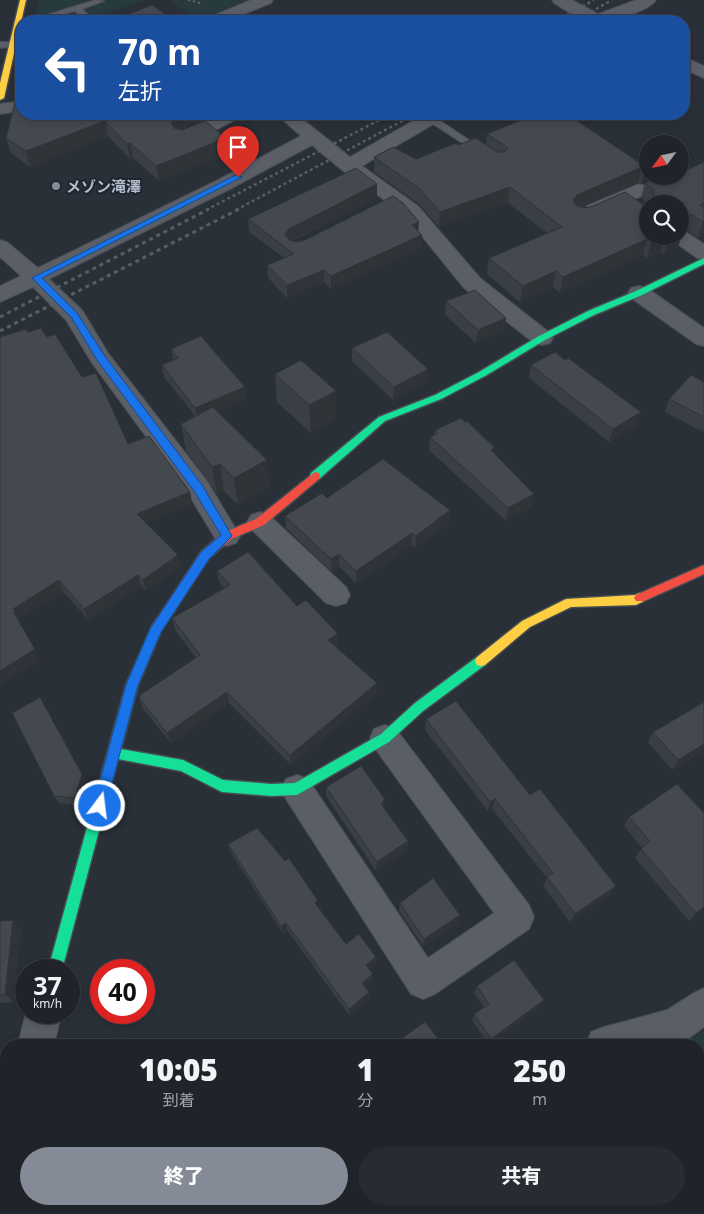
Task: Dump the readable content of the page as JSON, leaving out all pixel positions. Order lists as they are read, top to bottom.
{
  "places": ["メゾン滝澤"],
  "north": "bottom left",
  "page": {
    "turn": ["70 m", "左折"],
    "speed": "37 km/h",
    "limit": "40",
    "eta": [
      "10:05",
      "到着",
      "1",
      "分",
      "250",
      "m"
    ],
    "buttons": ["終了", "共有"]
  }
}
